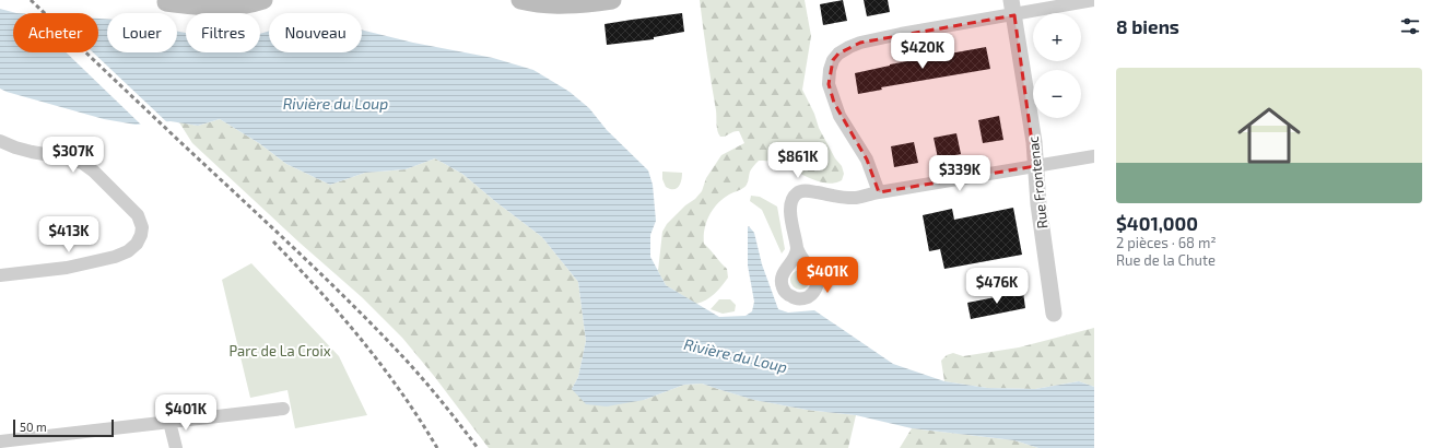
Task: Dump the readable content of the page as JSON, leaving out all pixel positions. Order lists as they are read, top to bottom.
{
  "streets": {
    "street": ["Rue Frontenac"]
  },
  "water": ["Rivière du Loup"],
  "parks": ["Parc de La Croix"],
  "scale_bar": "50 m",
  "page": {
    "heading": "8 biens",
    "map_buttons": ["+", "−"],
    "chip": [
      "Acheter",
      "Louer",
      "Filtres",
      "Nouveau"
    ],
    "price": [
      "$420K",
      "$307K",
      "$861K",
      "$339K",
      "$413K",
      "$401K",
      "$476K",
      "$401K"
    ],
    "list": [
      {
        "name": "$401,000",
        "note": "2 pièces · 68 m² · Rue de la Chute"
      }
    ],
    "scale": "50 m"
  }
}
